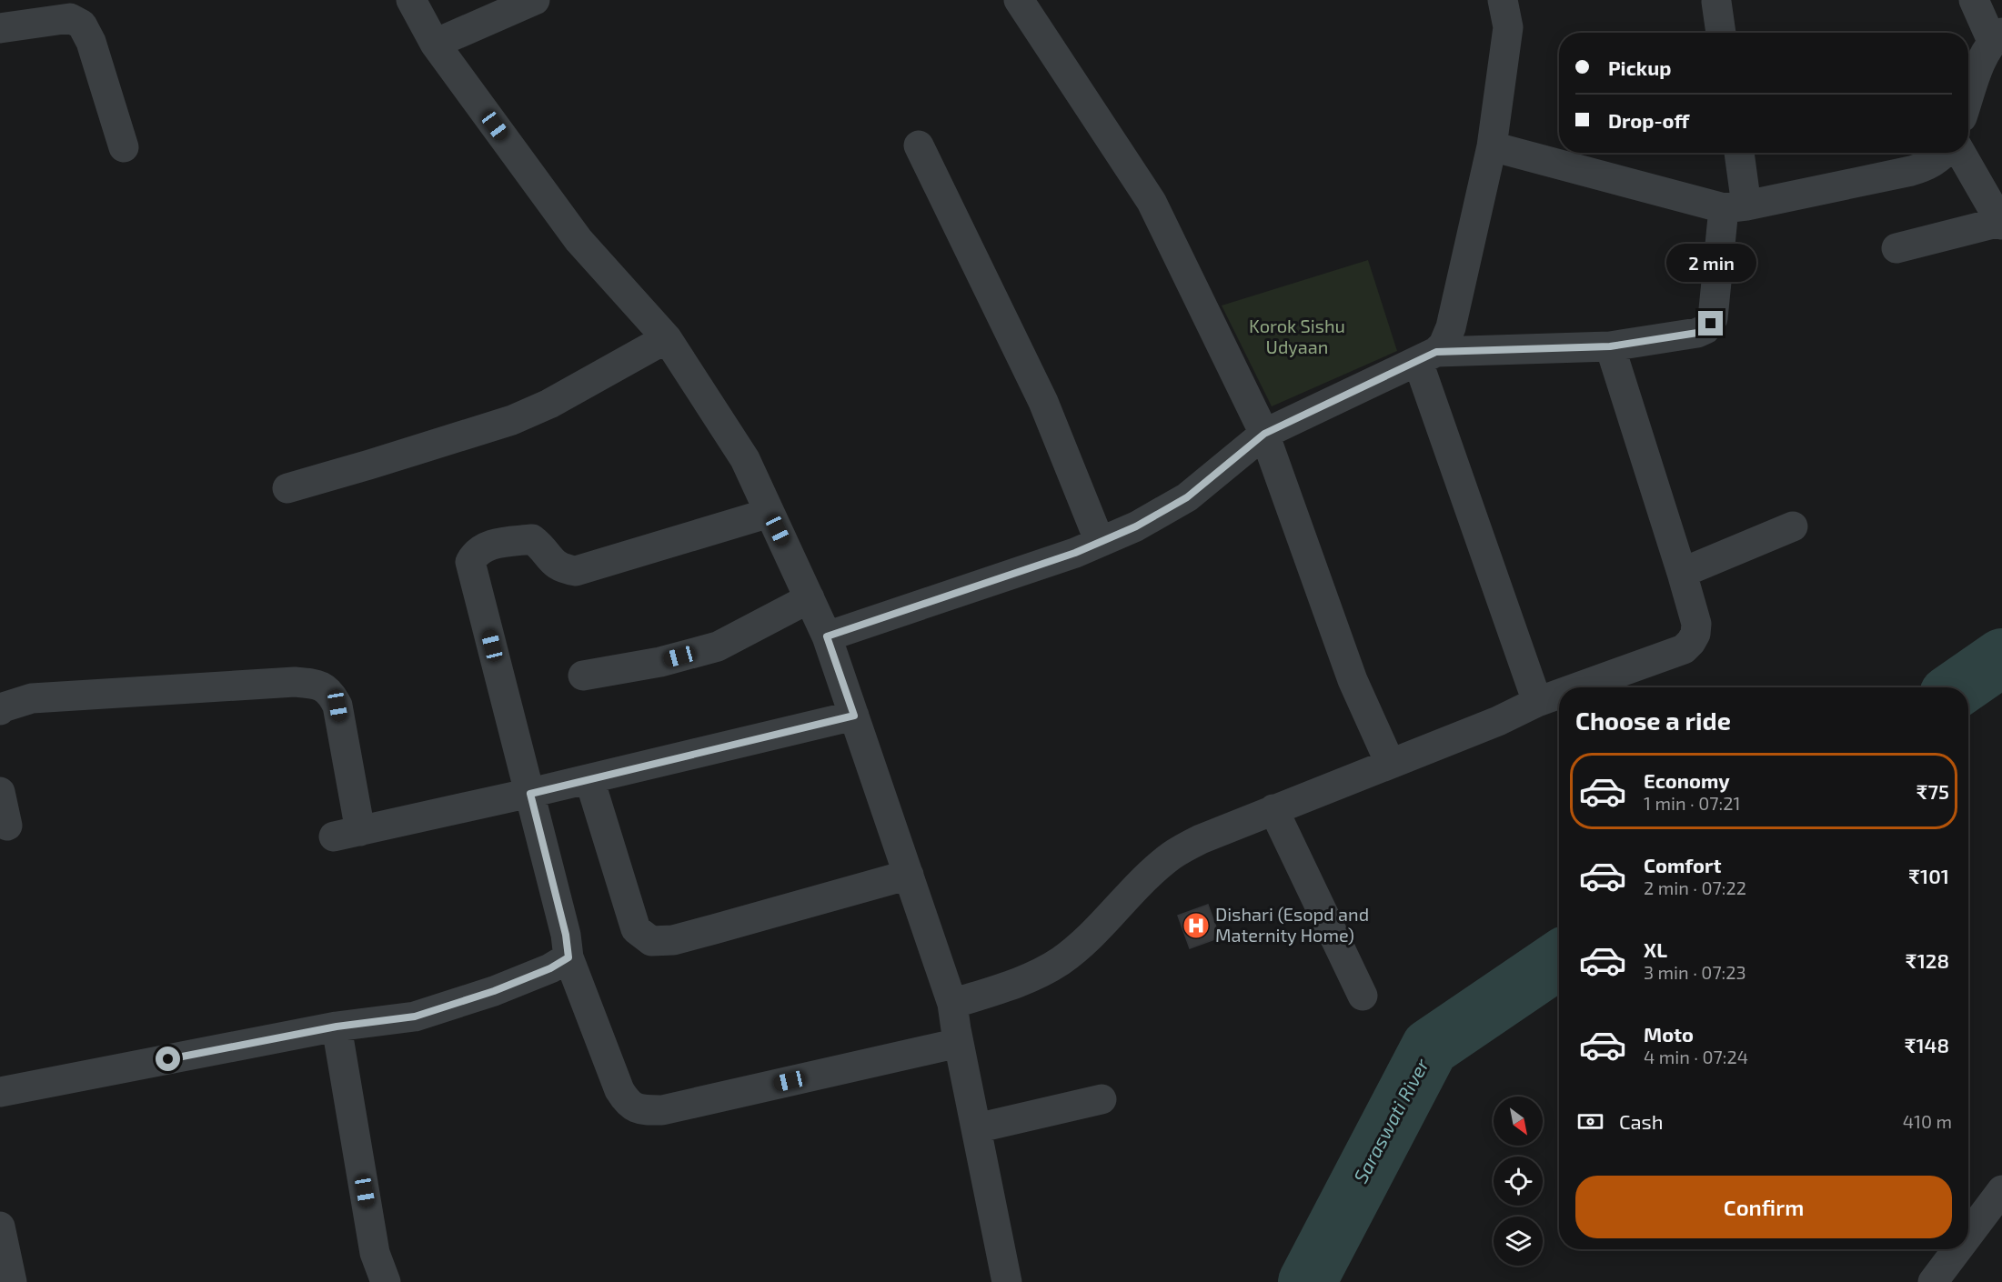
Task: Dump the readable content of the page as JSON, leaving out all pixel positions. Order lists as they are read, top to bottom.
{
  "water": ["Saraswati River"],
  "parks": ["Korok Sishu Udyaan"],
  "places": {
    "hospital": ["Dishari (Esopd and Maternity Home)"]
  },
  "north": "bottom right",
  "page": {
    "banner": ["Pickup", "Drop-off"],
    "bubble": "2 min",
    "heading": "Choose a ride",
    "list": [
      {
        "name": "Economy",
        "note": "1 min · 07:21",
        "value": "₹75"
      },
      {
        "name": "Comfort",
        "note": "2 min · 07:22",
        "value": "₹101"
      },
      {
        "name": "XL",
        "note": "3 min · 07:23",
        "value": "₹128"
      },
      {
        "name": "Moto",
        "note": "4 min · 07:24",
        "value": "₹148"
      }
    ],
    "pay": ["Cash", "410 m"],
    "buttons": "Confirm"
  }
}
